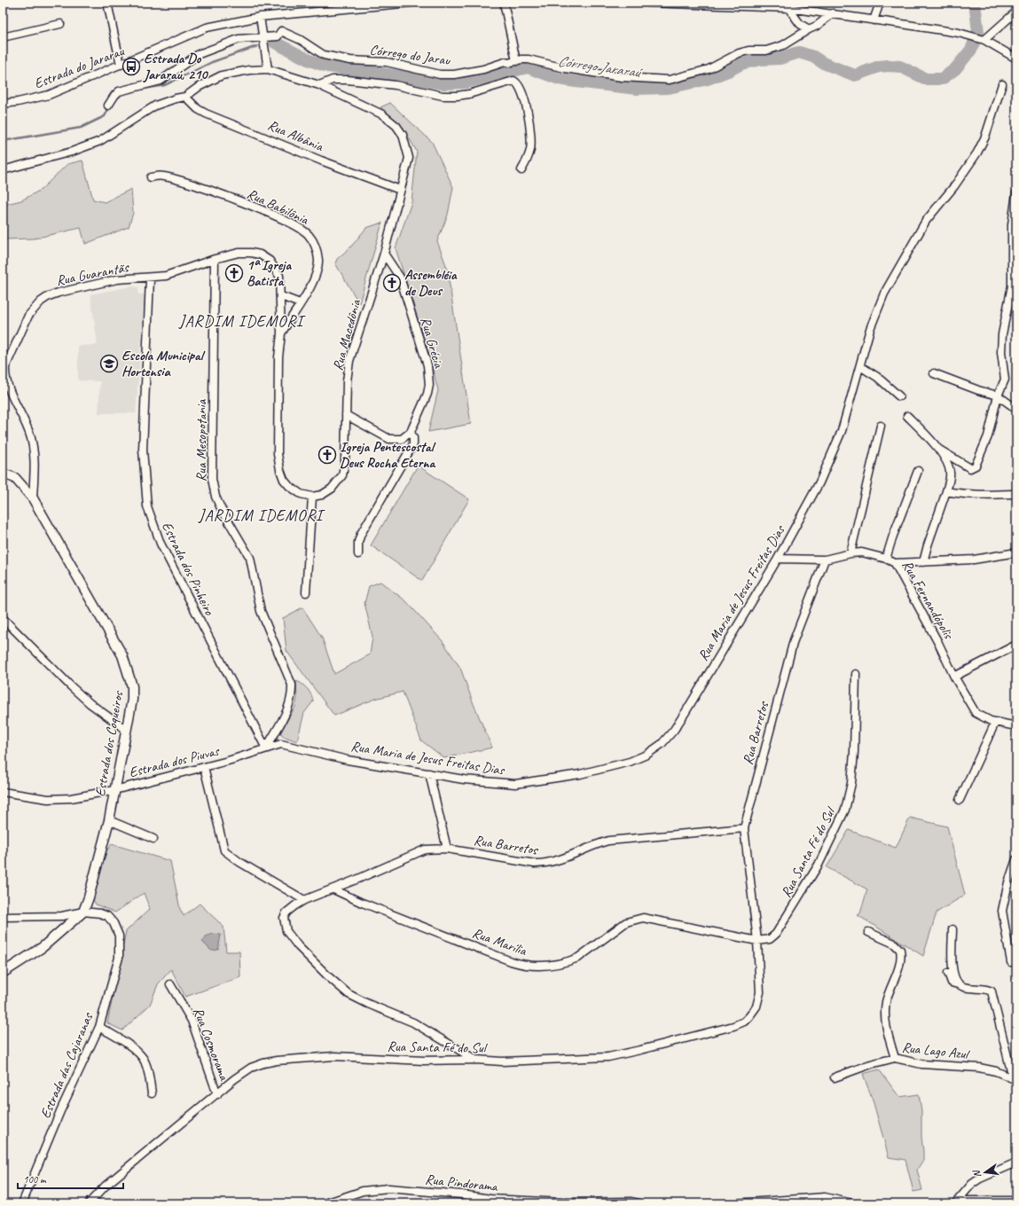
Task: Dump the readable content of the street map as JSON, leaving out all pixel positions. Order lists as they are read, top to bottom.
{
  "streets": {
    "street": [
      "Córrego do Jarau",
      "Estrada do Jararau",
      "Rua Albânia",
      "Rua Babilônia",
      "Rua Guarantãs",
      "Rua Macedônia",
      "Rua Grécia",
      "Rua Mesopotania",
      "Estrada dos Pinheiro",
      "Rua Maria de Jesus Freitas Dias",
      "Rua Fernandópolis",
      "Rua Barretos",
      "Estrada dos Coqueiros",
      "Estrada dos Piuvas",
      "Rua Santa Fé do Sul",
      "Rua Marília",
      "Rua Cosmorama",
      "Rua Lago Azul",
      "Estrada das Cajaranas",
      "Rua Pindorama"
    ]
  },
  "crossings": [
    ["Rua Albânia", "Rua Macedônia"],
    ["Rua Guarantãs", "Estrada dos Pinheiro"],
    ["Rua Guarantãs", "Estrada dos Coqueiros"],
    ["Rua Macedônia", "Rua Grécia"],
    ["Rua Mesopotania", "Estrada dos Pinheiro"],
    ["Rua Mesopotania", "Rua Maria de Jesus Freitas Dias"],
    ["Rua Mesopotania", "Estrada dos Piuvas"],
    ["Estrada dos Pinheiro", "Rua Maria de Jesus Freitas Dias"],
    ["Estrada dos Pinheiro", "Estrada dos Piuvas"],
    ["Rua Maria de Jesus Freitas Dias", "Rua Fernandópolis"],
    ["Rua Maria de Jesus Freitas Dias", "Estrada dos Piuvas"],
    ["Rua Fernandópolis", "Rua Barretos"],
    ["Rua Barretos", "Rua Santa Fé do Sul"],
    ["Rua Barretos", "Rua Marília"],
    ["Estrada dos Coqueiros", "Estrada dos Piuvas"],
    ["Estrada dos Coqueiros", "Estrada das Cajaranas"],
    ["Rua Santa Fé do Sul", "Rua Marília"],
    ["Rua Santa Fé do Sul", "Rua Cosmorama"]
  ],
  "districts": ["JARDIM IDEMORI", "JARDIM IDEMORI"],
  "water": ["Córrego Jararaú"],
  "places": {
    "bus stop": ["Estrada Do Jararaú, 210"],
    "church": ["1ª Igreja Batista", "Assembléia de Deus", "Igreja Pentescostal Deus Rocha Eterna"],
    "school or university": ["Escola Municipal Hortensia"]
  },
  "scale_bar": "100 m",
  "north": "left"
}
